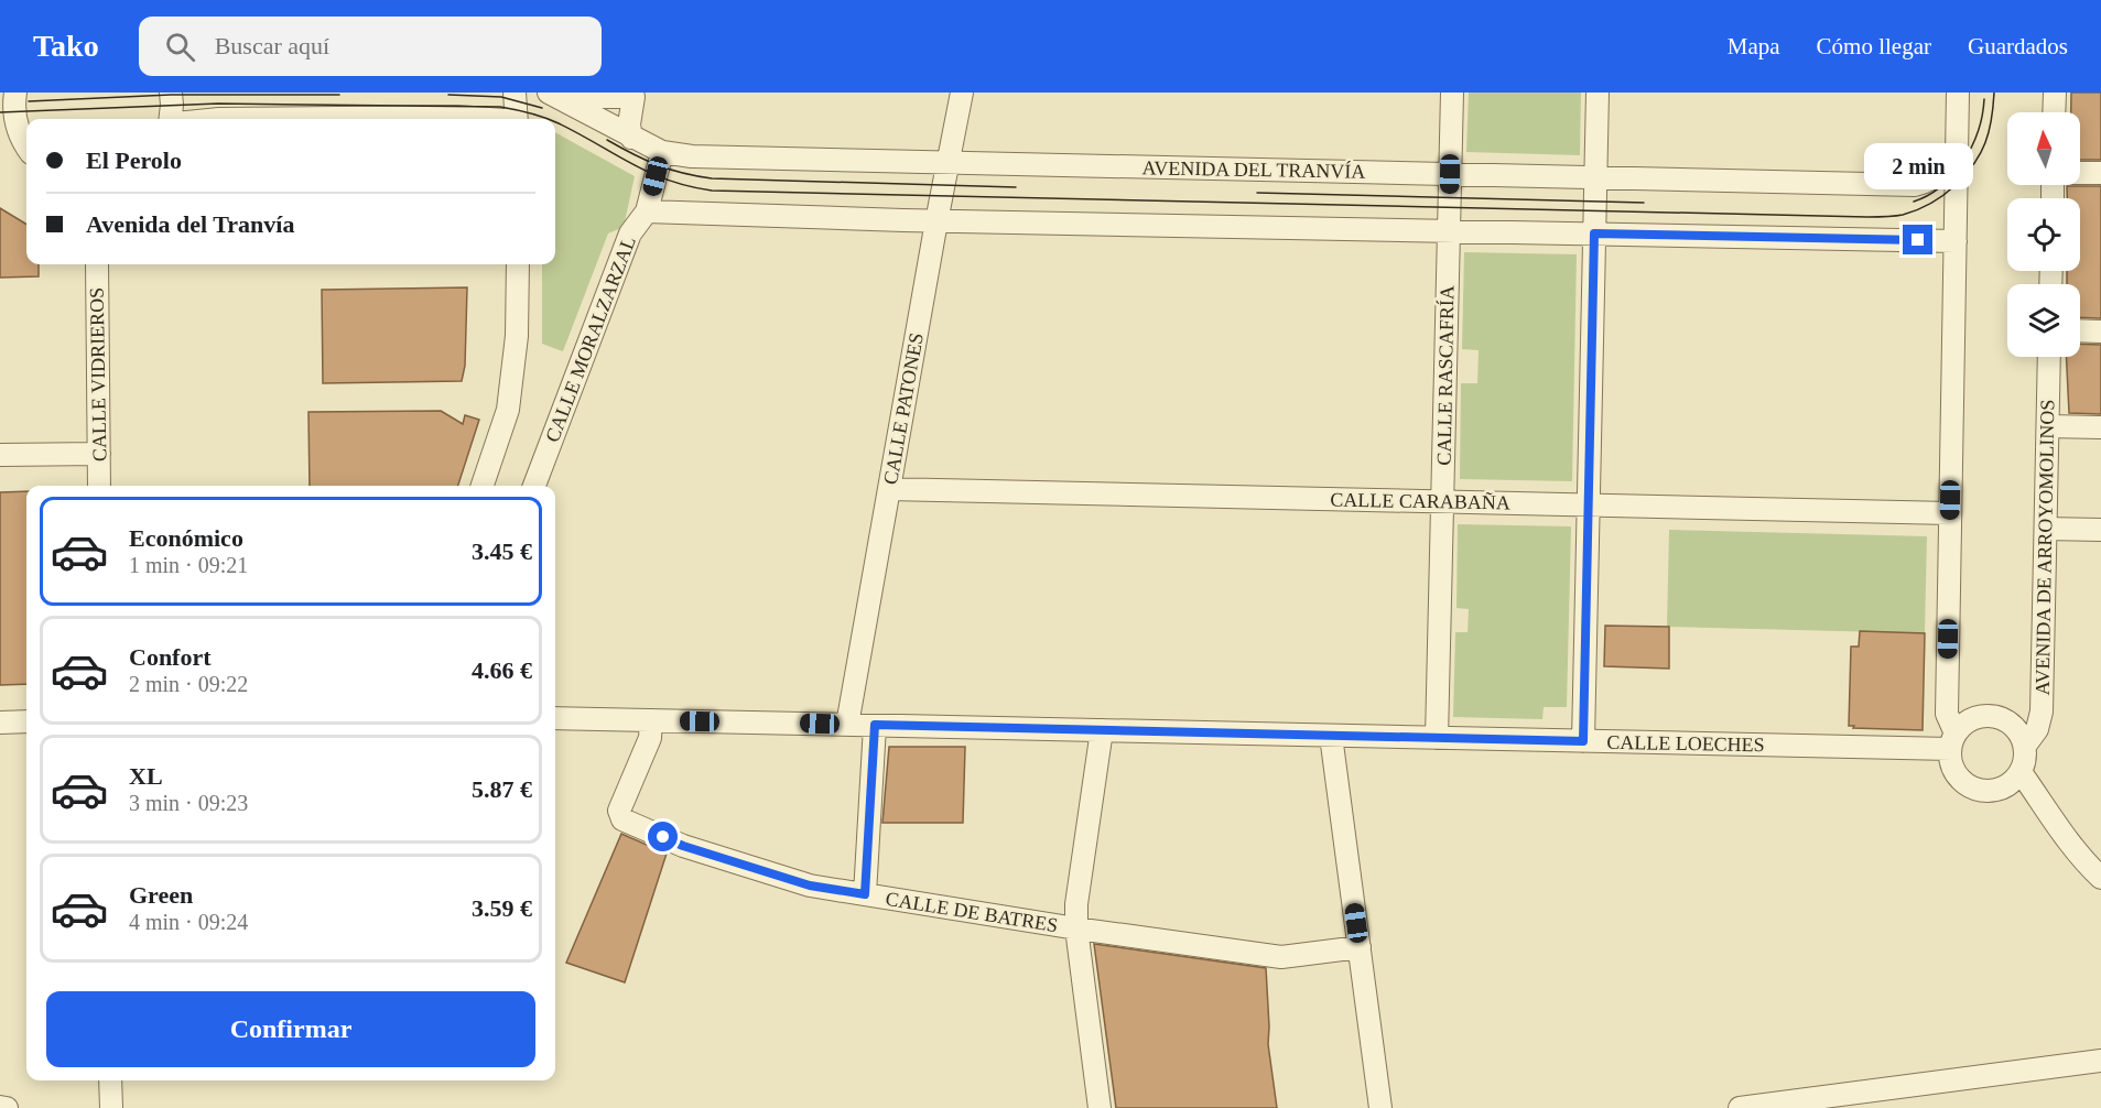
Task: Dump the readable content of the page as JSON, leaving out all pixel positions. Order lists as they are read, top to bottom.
{
  "streets": {
    "street": [
      "AVENIDA DEL TRANVÍA",
      "CALLE MORALZARZAL",
      "CALLE VIDRIEROS",
      "CALLE RASCAFRÍA",
      "CALLE PATONES",
      "CALLE CARABAÑA",
      "AVENIDA DE ARROYOMOLINOS",
      "CALLE LOECHES",
      "CALLE DE BATRES"
    ]
  },
  "crossings": [
    ["AVENIDA DEL TRANVÍA", "CALLE MORALZARZAL"],
    ["AVENIDA DEL TRANVÍA", "CALLE RASCAFRÍA"],
    ["AVENIDA DEL TRANVÍA", "CALLE PATONES"],
    ["CALLE RASCAFRÍA", "CALLE CARABAÑA"],
    ["CALLE RASCAFRÍA", "CALLE LOECHES"],
    ["CALLE PATONES", "CALLE CARABAÑA"],
    ["CALLE PATONES", "CALLE LOECHES"],
    ["AVENIDA DE ARROYOMOLINOS", "CALLE LOECHES"],
    ["CALLE LOECHES", "CALLE DE BATRES"]
  ],
  "north": "top",
  "page": {
    "header": "Tako",
    "search": "Buscar aquí",
    "nav": ["Mapa", "Cómo llegar", "Guardados"],
    "banner": ["El Perolo", "Avenida del Tranvía"],
    "bubble": "2 min",
    "list": [
      {
        "name": "Económico",
        "note": "1 min · 09:21",
        "value": "3.45 €"
      },
      {
        "name": "Confort",
        "note": "2 min · 09:22",
        "value": "4.66 €"
      },
      {
        "name": "XL",
        "note": "3 min · 09:23",
        "value": "5.87 €"
      },
      {
        "name": "Green",
        "note": "4 min · 09:24",
        "value": "3.59 €"
      }
    ],
    "buttons": "Confirmar"
  }
}
